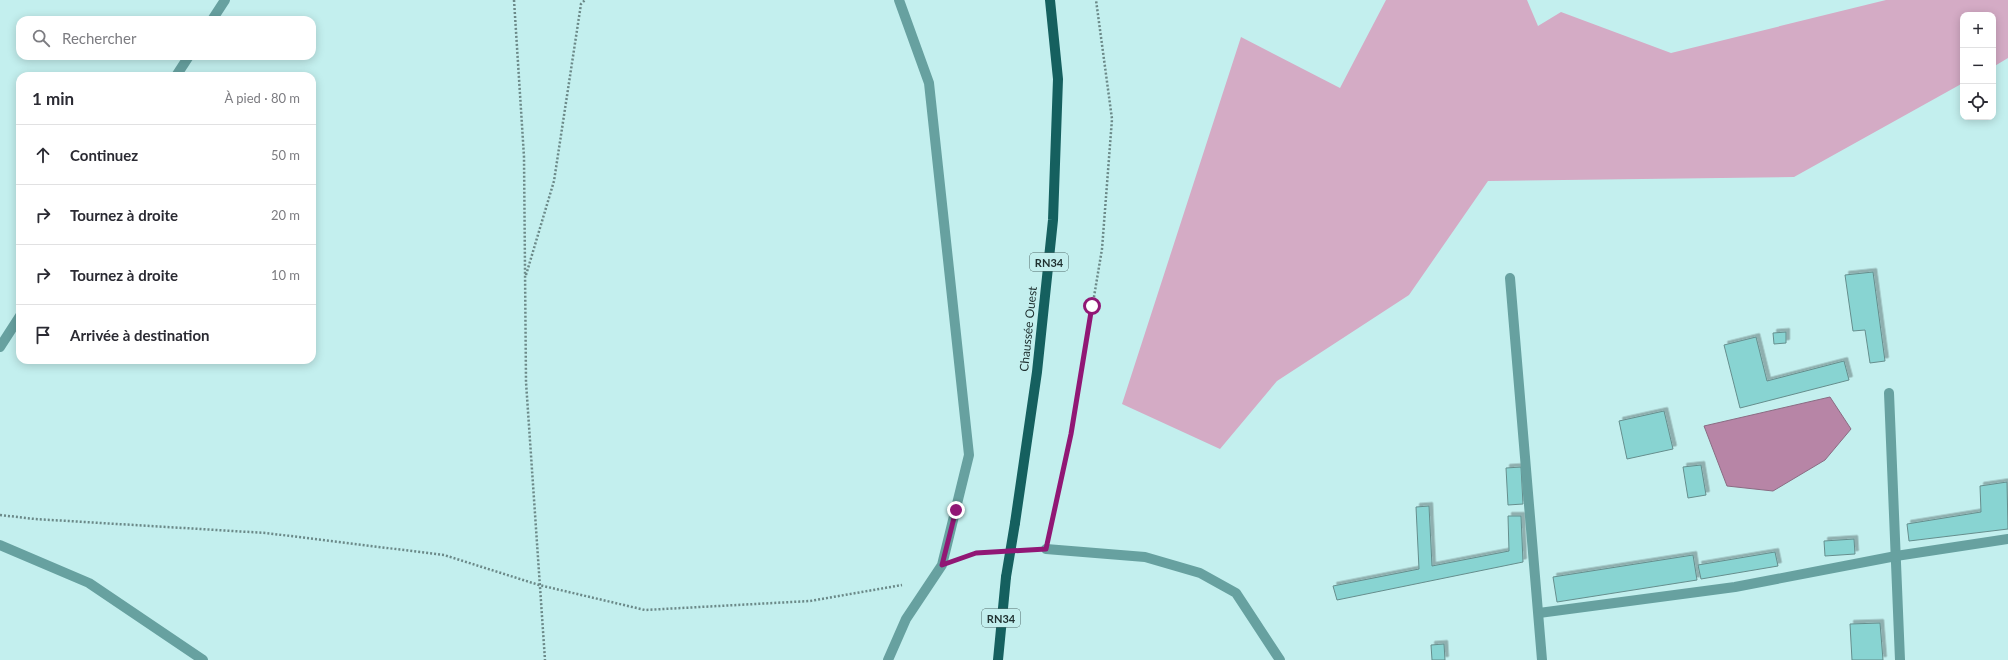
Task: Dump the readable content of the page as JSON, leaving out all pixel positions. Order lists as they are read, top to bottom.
{
  "streets": {
    "main road": ["RN34", "Chaussée Ouest"]
  },
  "page": {
    "map_buttons": ["+", "−"],
    "search": "Rechercher",
    "heading": ["1 min", "À pied · 80 m"],
    "list": [
      ["Continuez", "50 m"],
      ["Tournez à droite", "20 m"],
      ["Tournez à droite", "10 m"],
      "Arrivée à destination"
    ]
  }
}
